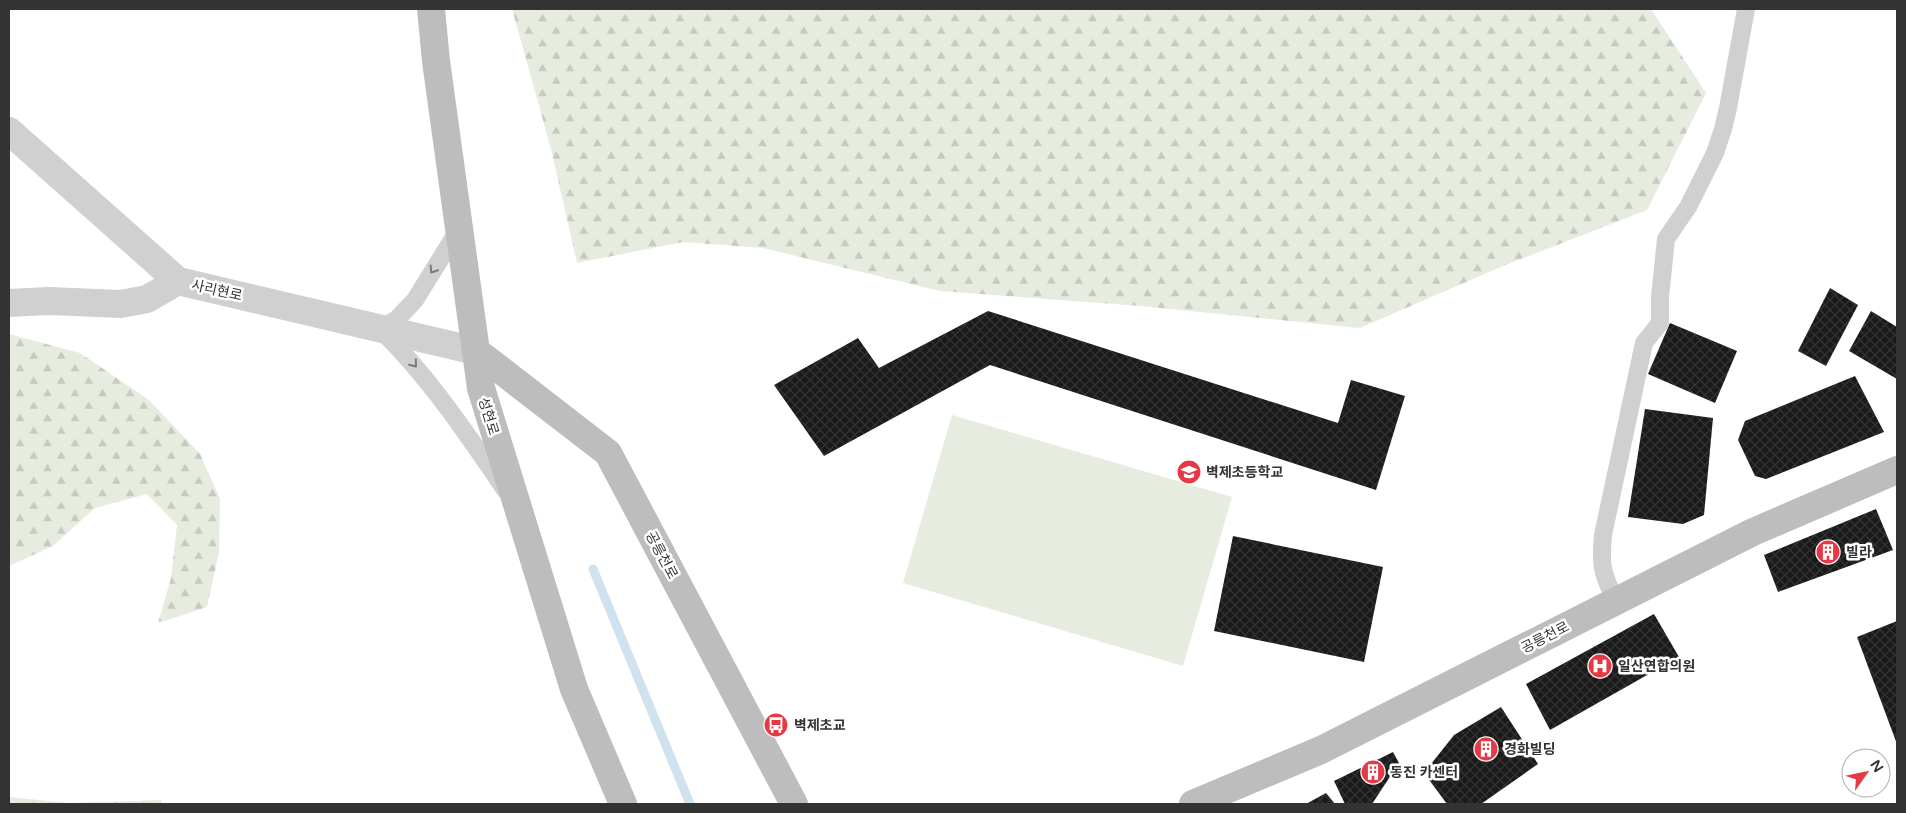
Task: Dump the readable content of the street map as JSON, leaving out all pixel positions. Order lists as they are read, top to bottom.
{
  "streets": {
    "street": ["사리현로", "성현로", "공릉천로"]
  },
  "crossings": [
    ["사리현로", "성현로"],
    ["사리현로", "공릉천로"],
    ["성현로", "공릉천로"]
  ],
  "places": {
    "school or university": ["벽제초등학교"],
    "building": ["빌라", "경화빌딩", "동진 카센터"],
    "hospital": ["일산연합의원"],
    "bus stop": ["벽제초교"]
  },
  "north": "top right"
}
